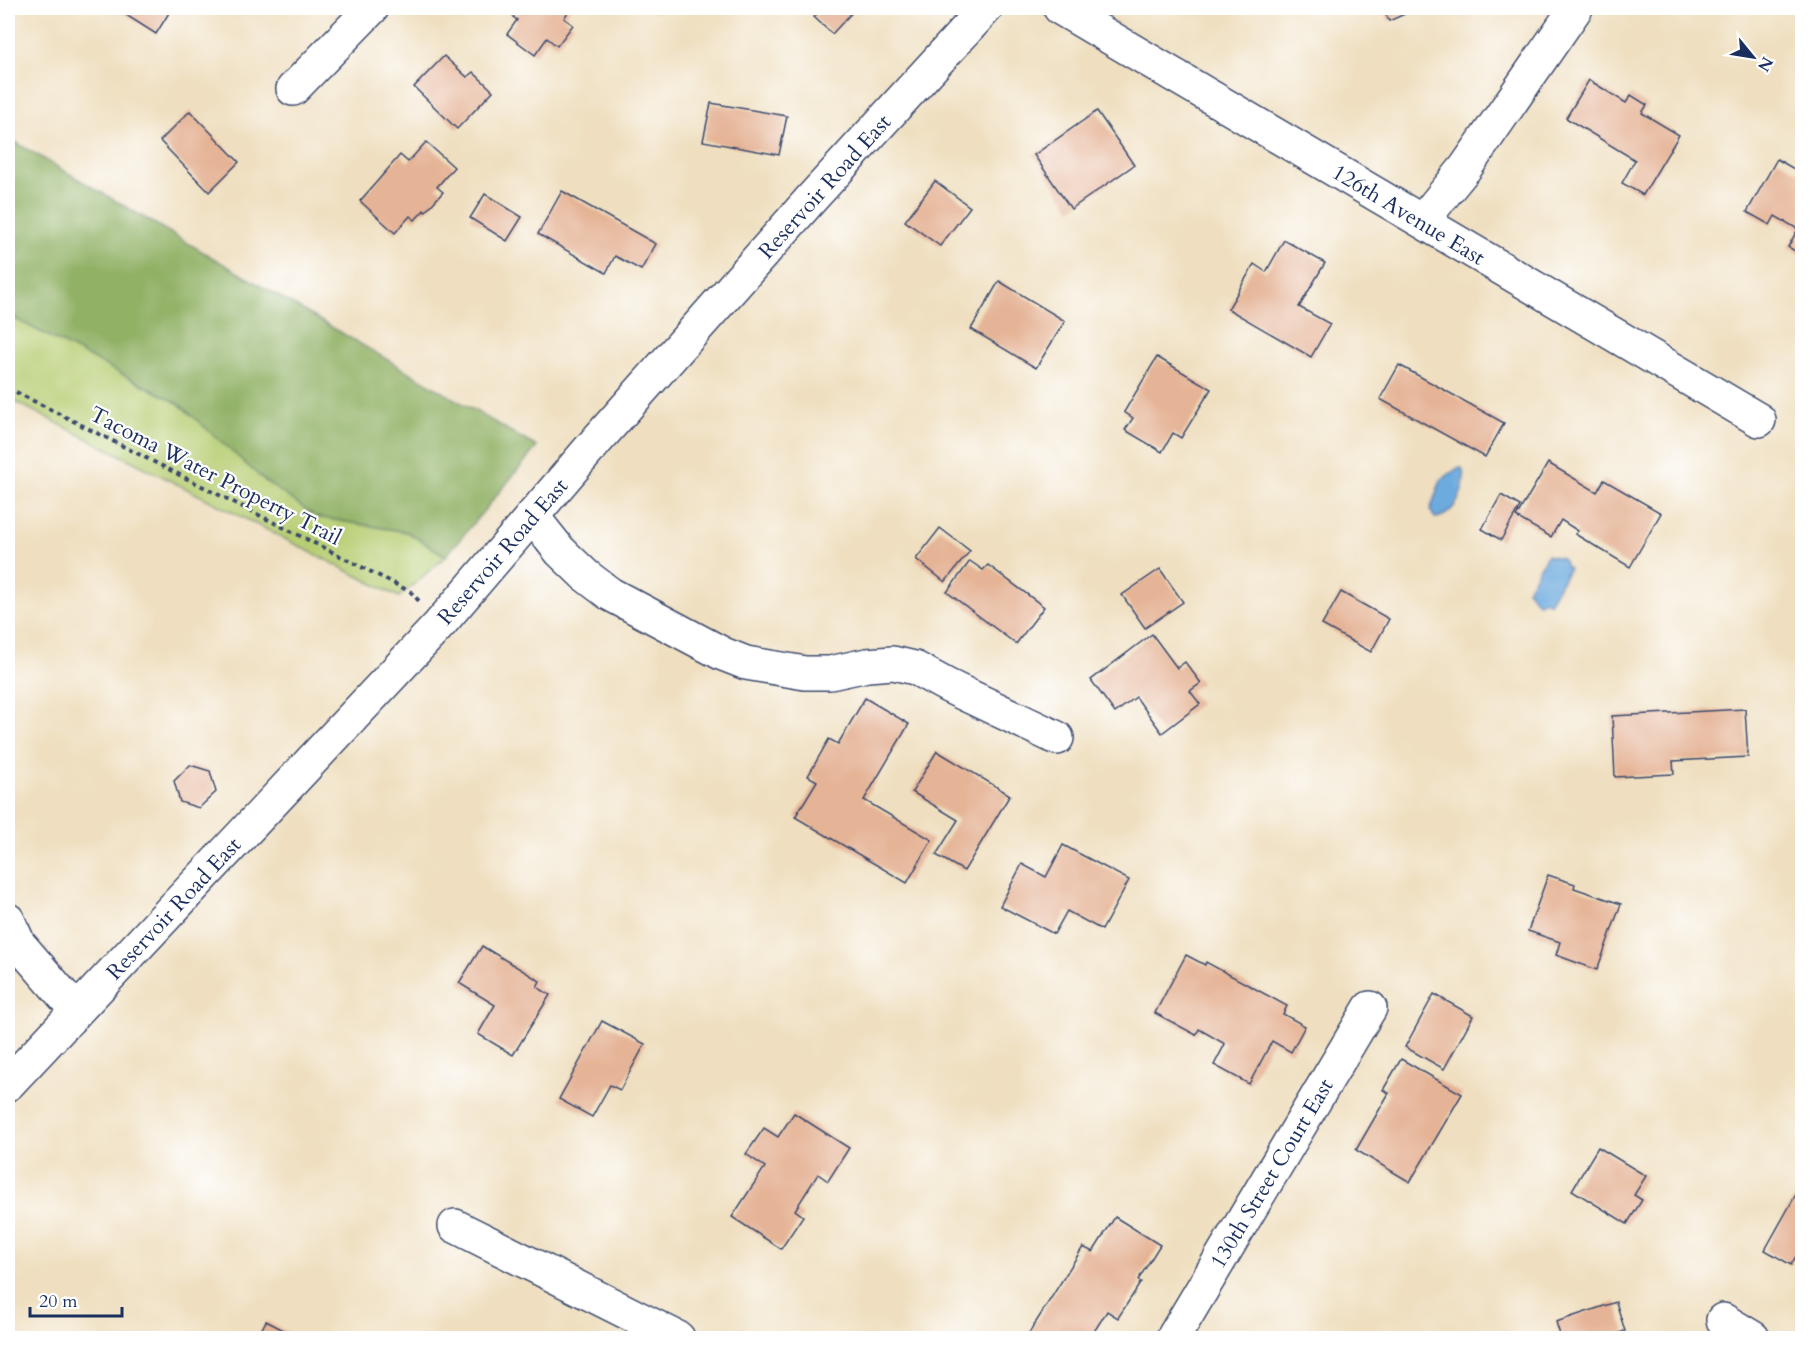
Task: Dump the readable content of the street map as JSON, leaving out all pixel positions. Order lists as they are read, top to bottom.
{
  "streets": {
    "street": ["Reservoir Road East", "126th Avenue East", "130th Street Court East"],
    "path": ["Tacoma Water Property Trail"]
  },
  "scale_bar": "20 m",
  "north": "bottom right"
}
